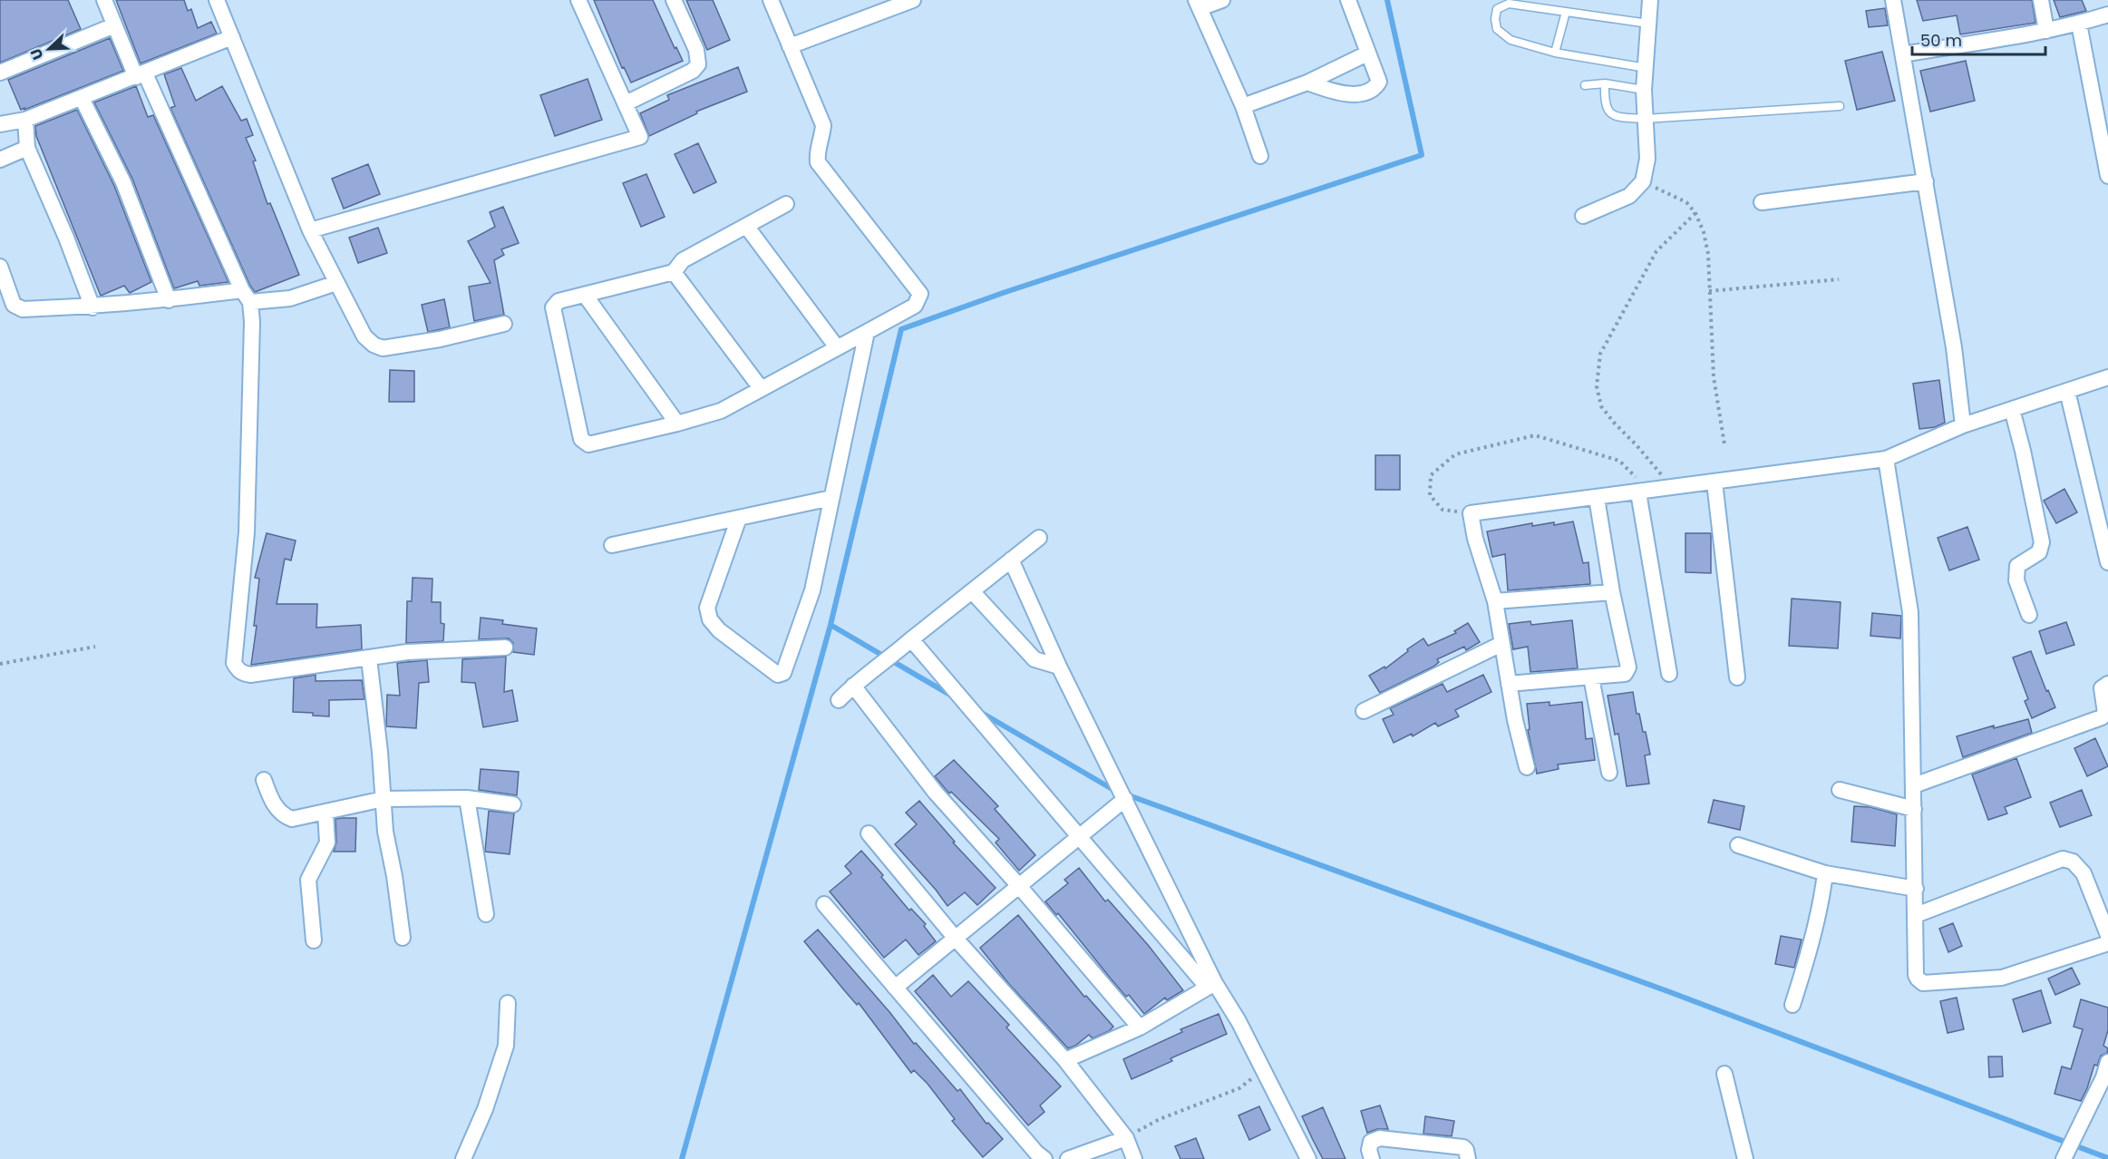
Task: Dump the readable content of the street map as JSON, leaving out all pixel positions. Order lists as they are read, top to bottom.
{
  "scale_bar": "50 m",
  "north": "bottom left"
}
